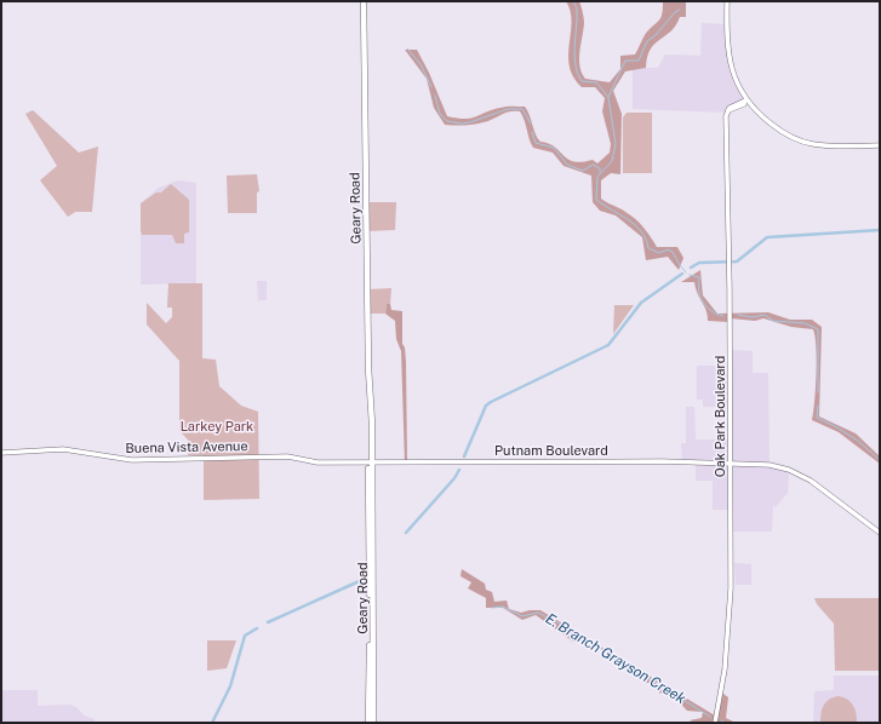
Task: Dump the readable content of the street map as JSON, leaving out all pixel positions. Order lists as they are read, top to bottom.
{
  "streets": {
    "main road": ["Geary Road"],
    "street": ["Oak Park Boulevard", "Buena Vista Avenue", "Putnam Boulevard"]
  },
  "crossings": [
    ["Geary Road", "Buena Vista Avenue"],
    ["Geary Road", "Putnam Boulevard"],
    ["Oak Park Boulevard", "Putnam Boulevard"],
    ["Buena Vista Avenue", "Putnam Boulevard"]
  ],
  "water": ["E. Branch Grayson Creek"],
  "parks": ["Larkey Park"]
}
